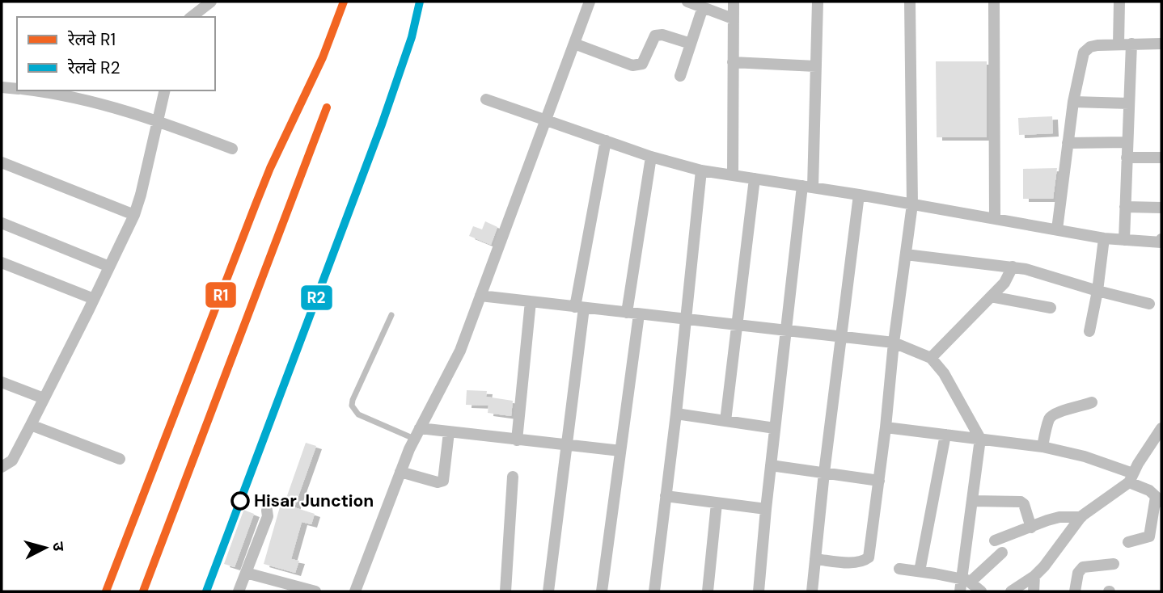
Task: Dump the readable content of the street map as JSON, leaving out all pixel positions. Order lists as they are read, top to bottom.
{
  "places": ["Hisar Junction"],
  "lines": ["rail line R1", "rail line R2"],
  "legend": ["रेलवे R1", "रेलवे R2"],
  "north": "right"
}
